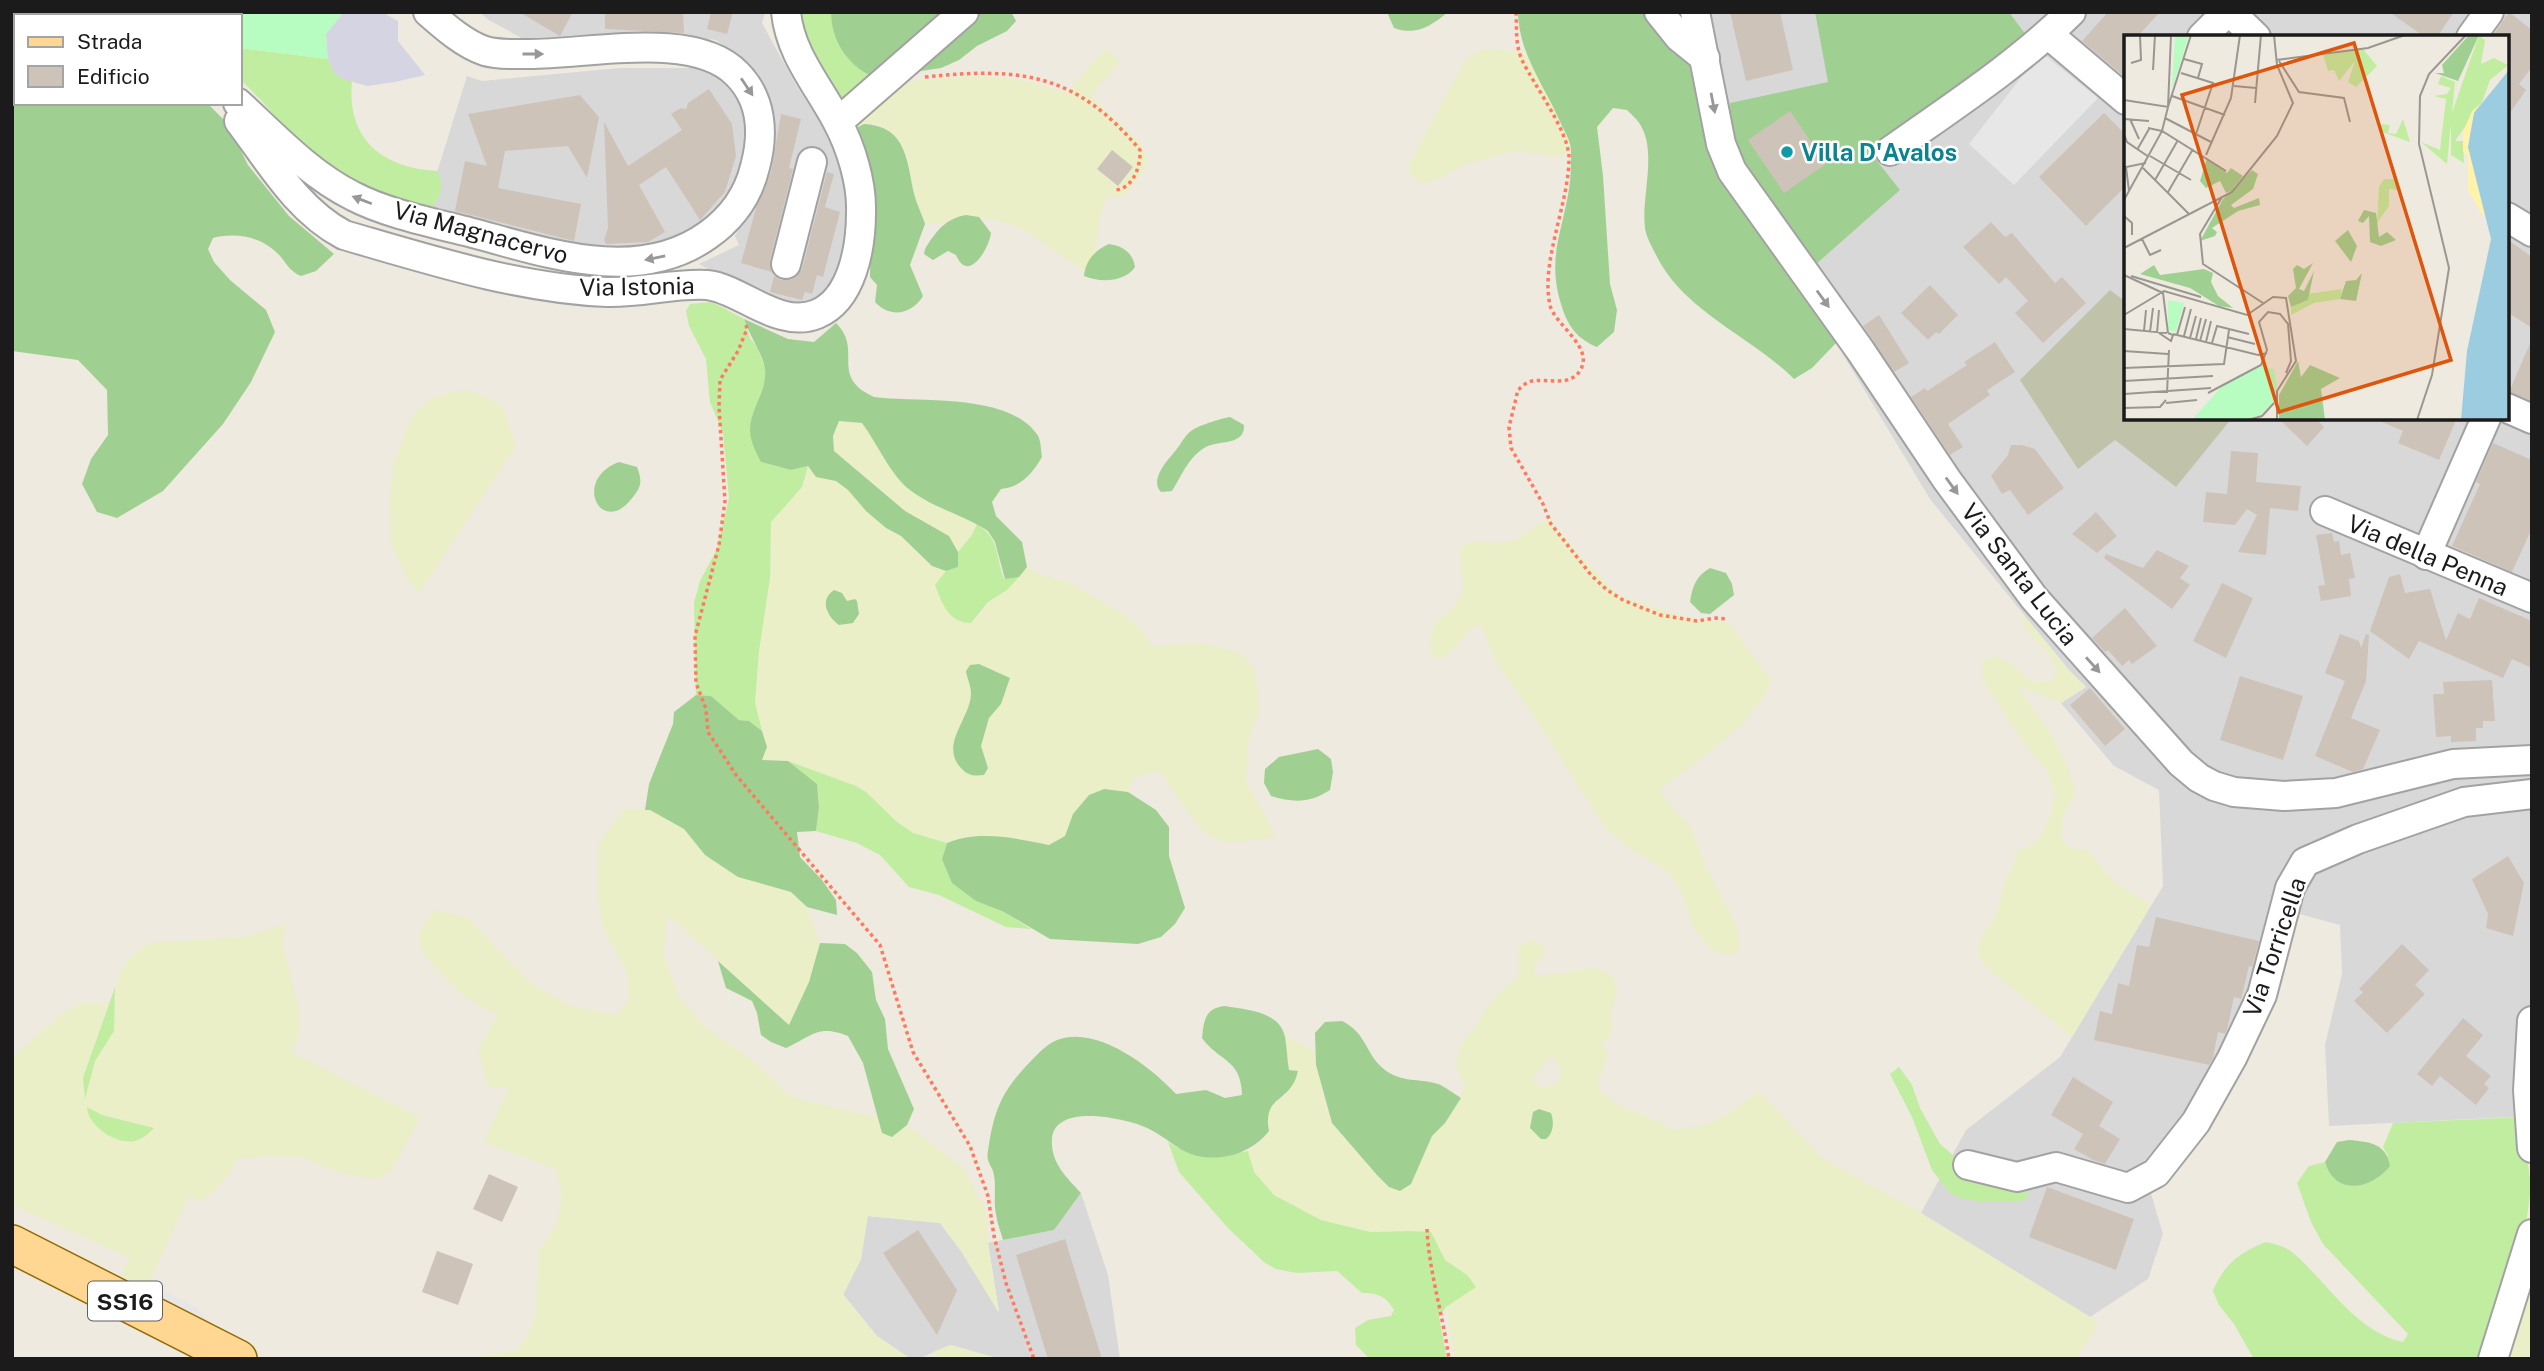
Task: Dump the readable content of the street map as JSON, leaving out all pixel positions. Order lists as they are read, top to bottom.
{
  "streets": {
    "main road": ["SS16"],
    "street": [
      "Via Magnacervo",
      "Via Istonia",
      "Via della Penna",
      "Via Santa Lucia",
      "Via Torricella"
    ]
  },
  "one_way": ["Via Santa Lucia"],
  "places": ["Villa D'Avalos"],
  "legend": ["Strada", "Edificio"]
}
